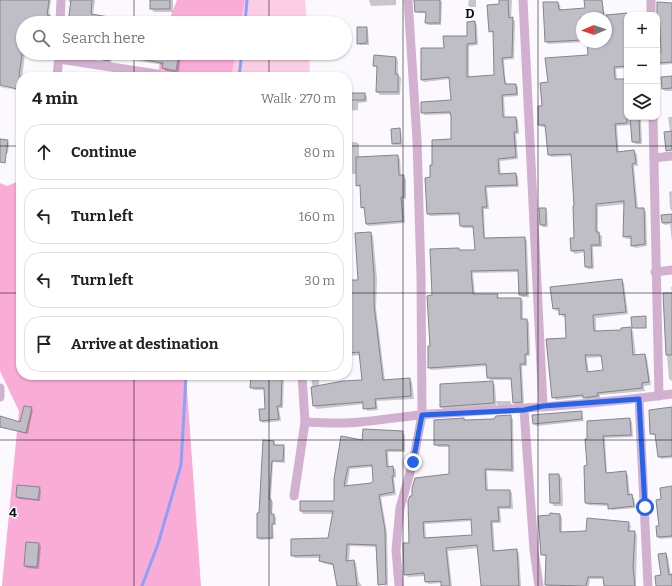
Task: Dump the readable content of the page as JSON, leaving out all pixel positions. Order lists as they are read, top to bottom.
{
  "north": "left",
  "page": {
    "map_buttons": ["+", "−"],
    "search": "Search here",
    "heading": ["4 min", "Walk · 270 m"],
    "list": [
      ["Continue", "80 m"],
      ["Turn left", "160 m"],
      ["Turn left", "30 m"],
      "Arrive at destination"
    ]
  },
  "grid": {
    "columns": ["D"],
    "rows": ["4"]
  }
}
